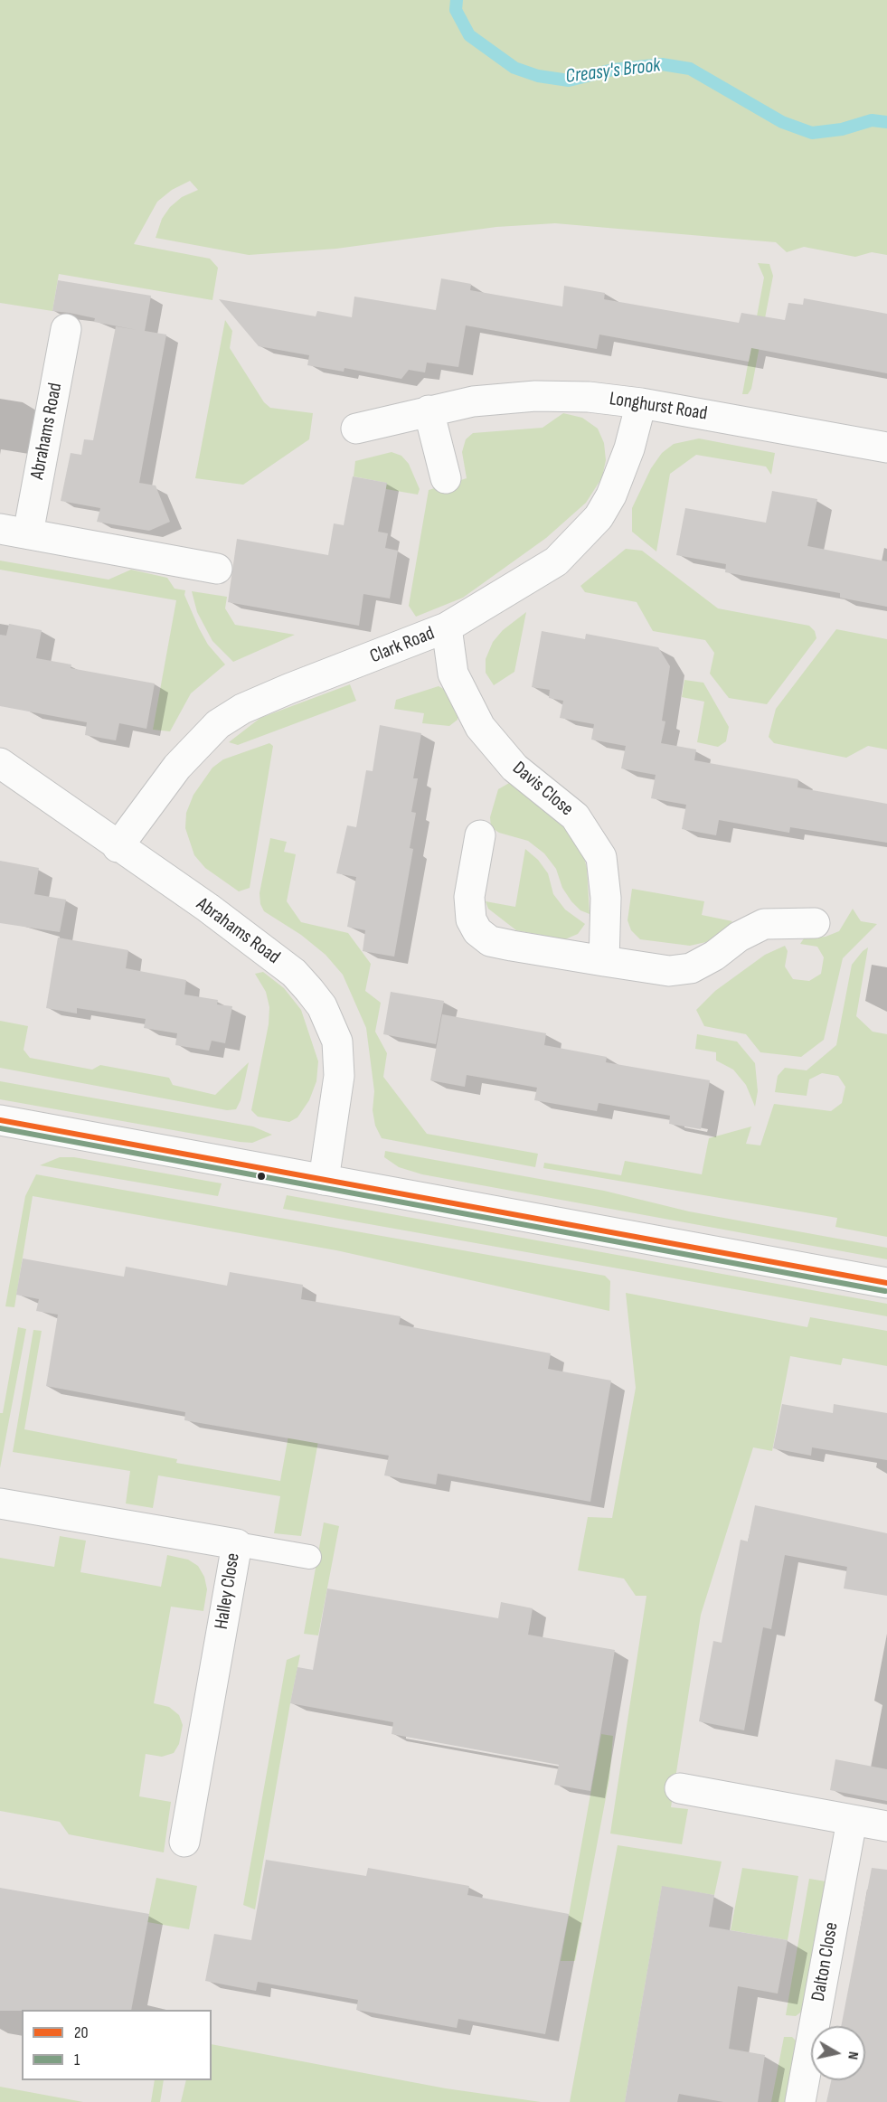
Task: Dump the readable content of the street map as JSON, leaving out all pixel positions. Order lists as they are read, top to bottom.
{
  "streets": {
    "street": [
      "Longhurst Road",
      "Abrahams Road",
      "Clark Road",
      "Davis Close",
      "Halley Close",
      "Dalton Close"
    ]
  },
  "crossings": [
    ["Longhurst Road", "Clark Road"],
    ["Abrahams Road", "Clark Road"],
    ["Clark Road", "Davis Close"]
  ],
  "water": ["Creasy's Brook"],
  "lines": ["transit line 20", "transit line 1"],
  "legend": ["20", "1"],
  "north": "right"
}
